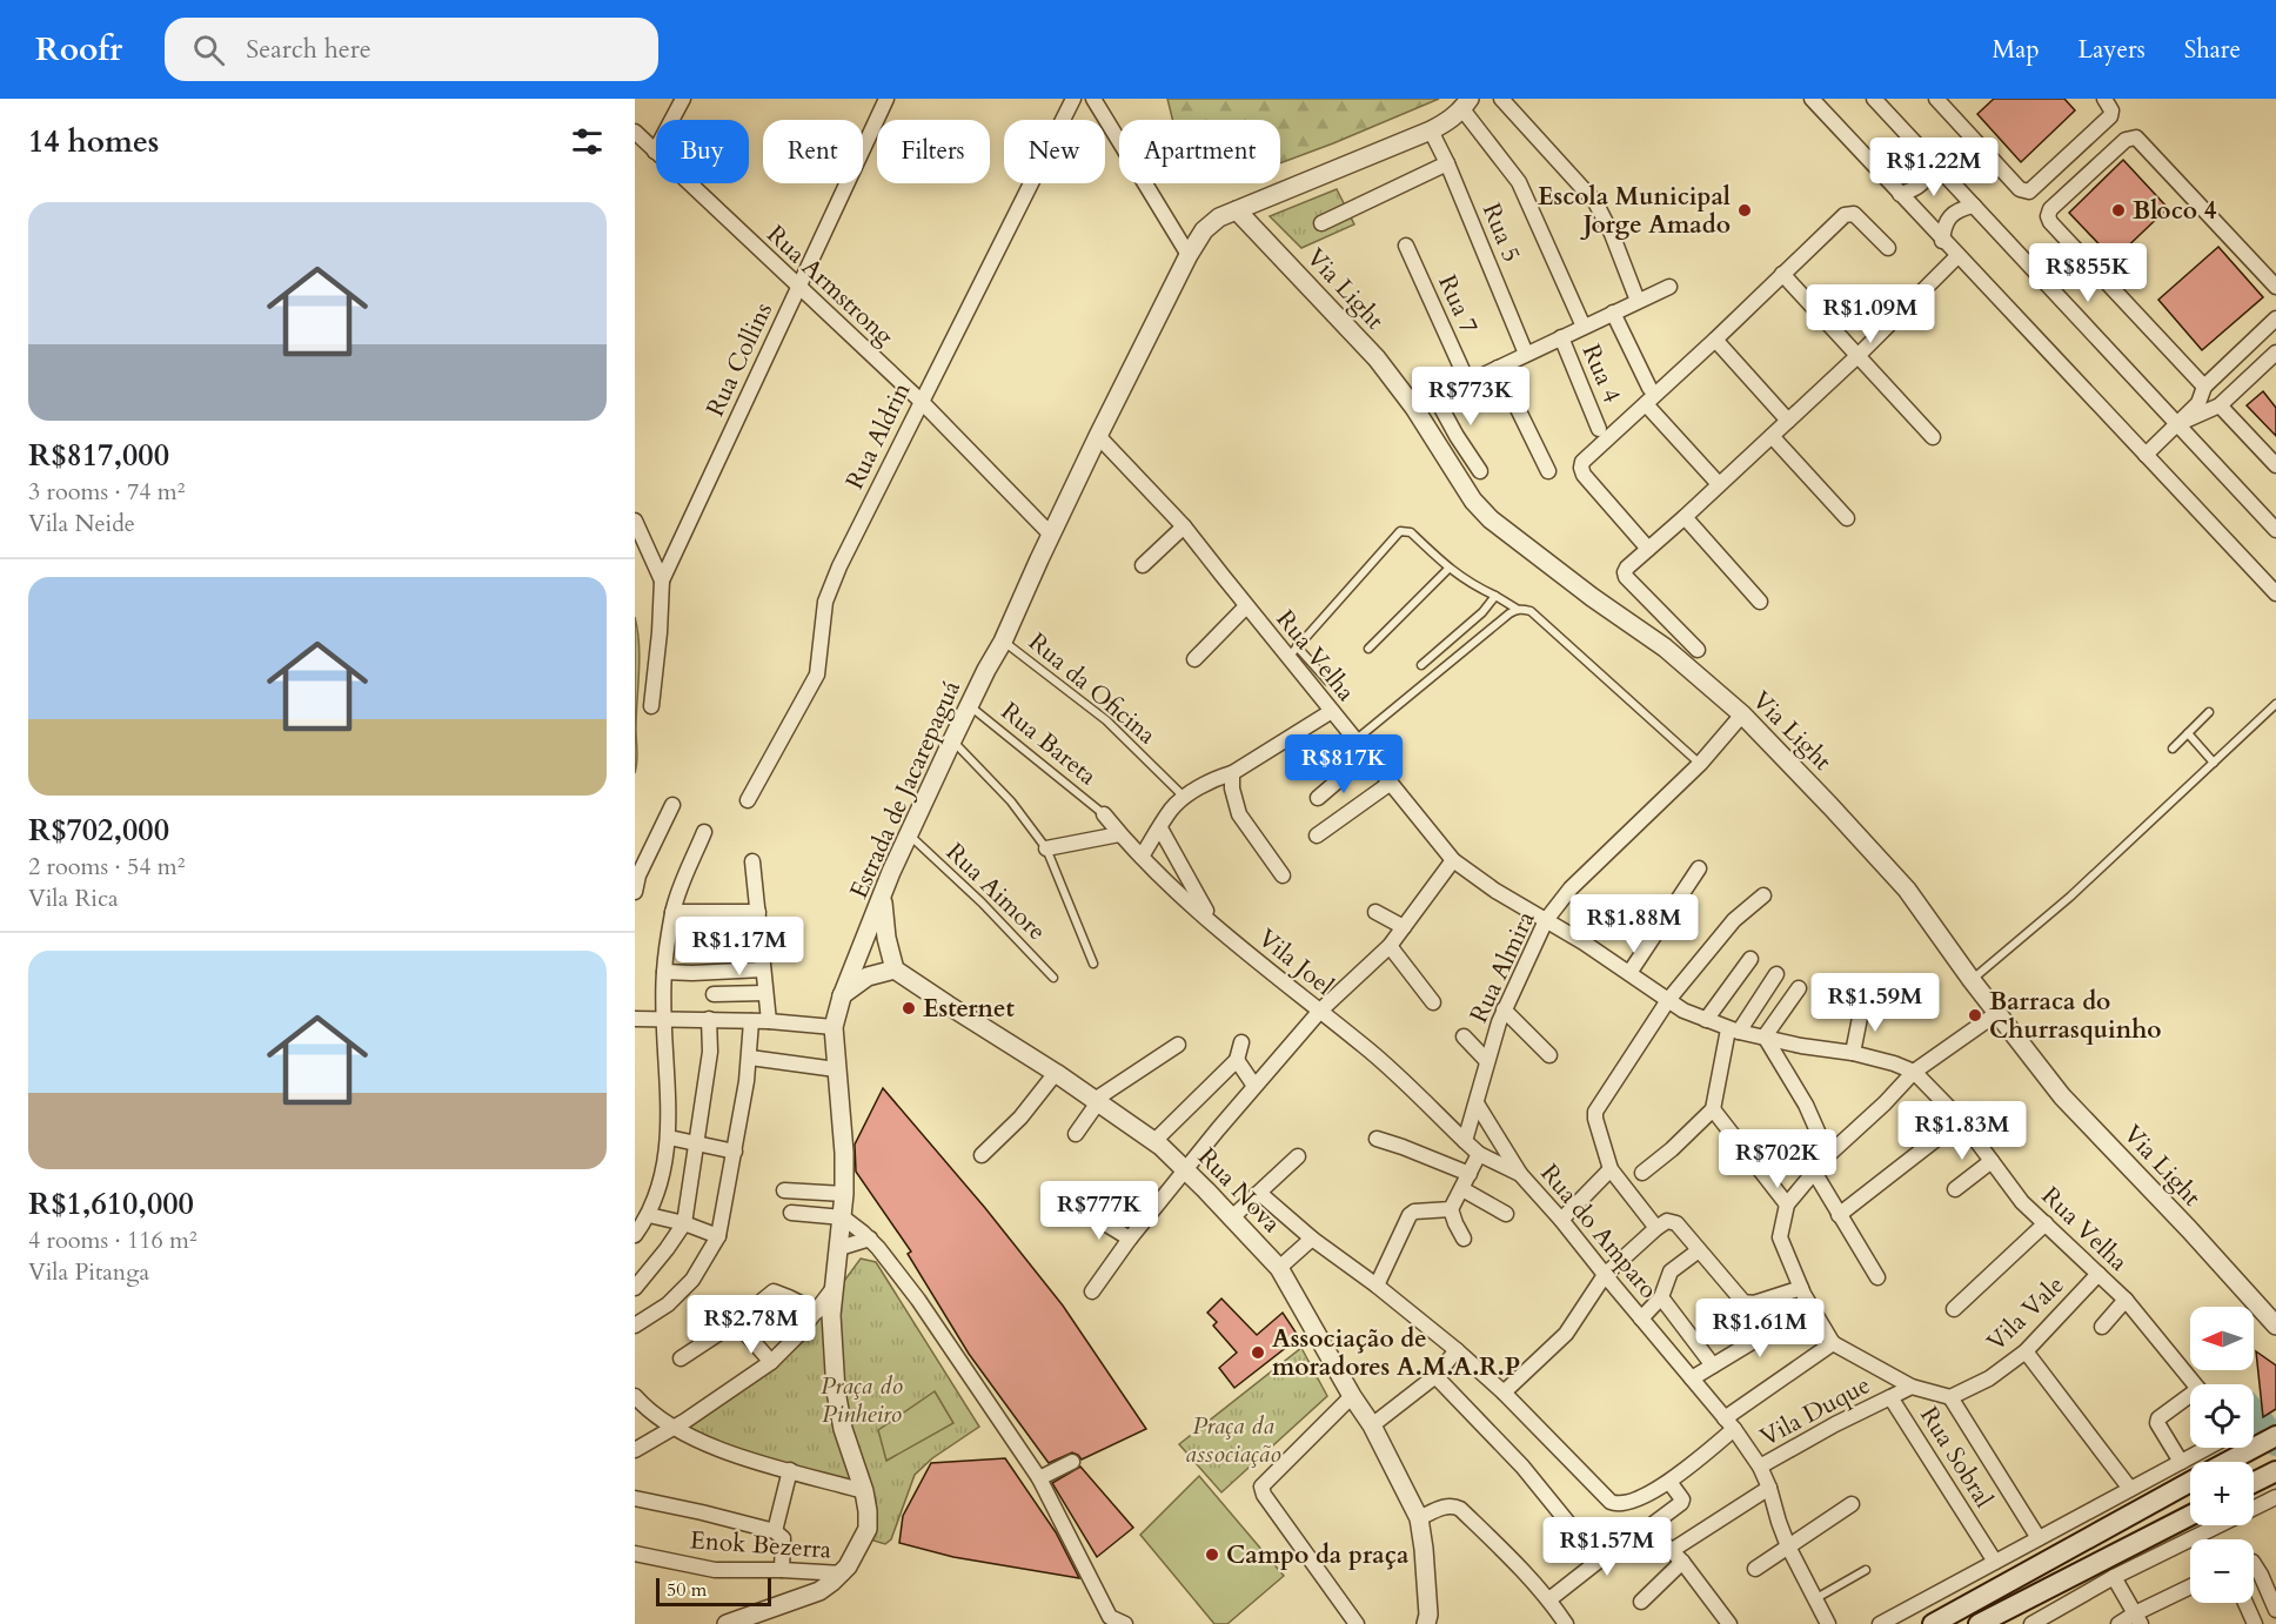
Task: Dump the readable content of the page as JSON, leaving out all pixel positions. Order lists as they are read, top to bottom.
{
  "streets": {
    "street": [
      "Rua 5",
      "Rua Armstrong",
      "Via Light",
      "Rua 7",
      "Rua Collins",
      "Rua 4",
      "Rua Aldrin",
      "Rua Velha",
      "Estrada de Jacarepaguá",
      "Vila Joel",
      "Rua Almira",
      "Rua Nova",
      "Rua do Amparo",
      "Vila Vale",
      "Vila Duque",
      "Rua Sobral",
      "Enok Bezerra"
    ],
    "lane": ["Rua da Oficina", "Rua Bareta", "Rua Aimore"]
  },
  "crossings": [
    ["Rua 5", "Estrada de Jacarepaguá"],
    ["Rua Armstrong", "Rua Collins"],
    ["Rua Armstrong", "Rua Aldrin"],
    ["Rua Armstrong", "Estrada de Jacarepaguá"],
    ["Via Light", "Estrada de Jacarepaguá"],
    ["Via Light", "Rua Almira"],
    ["Rua Velha", "Estrada de Jacarepaguá"],
    ["Rua Velha", "Rua Almira"],
    ["Rua Velha", "Vila Vale"],
    ["Rua da Oficina", "Estrada de Jacarepaguá"],
    ["Rua Bareta", "Estrada de Jacarepaguá"],
    ["Rua Bareta", "Vila Joel"],
    ["Estrada de Jacarepaguá", "Rua Aimore"],
    ["Estrada de Jacarepaguá", "Enok Bezerra"],
    ["Vila Joel", "Rua Almira"],
    ["Vila Joel", "Rua do Amparo"],
    ["Rua Almira", "Rua do Amparo"],
    ["Rua do Amparo", "Vila Duque"],
    ["Vila Duque", "Rua Sobral"]
  ],
  "parks": ["Praça do Pinheiro", "Praça da associação"],
  "places": [
    "Escola Municipal Jorge Amado",
    "Bloco 4",
    "Esternet",
    "Barraca do Churrasquinho",
    "Associação de moradores A.M.A.R.P",
    "Campo da praça"
  ],
  "scale_bar": "50 m",
  "north": "left",
  "page": {
    "header": "Roofr",
    "search": "Search here",
    "nav": ["Map", "Layers", "Share"],
    "heading": "14 homes",
    "chip": [
      "Buy",
      "Rent",
      "Filters",
      "New",
      "Apartment"
    ],
    "price": [
      "R$1.22M",
      "R$855K",
      "R$1.09M",
      "R$773K",
      "R$817K",
      "R$1.88M",
      "R$1.17M",
      "R$1.59M",
      "R$1.83M",
      "R$702K",
      "R$777K",
      "R$2.78M",
      "R$1.61M",
      "R$1.57M"
    ],
    "list": [
      {
        "name": "R$817,000",
        "note": "3 rooms · 74 m² · Vila Neide"
      },
      {
        "name": "R$702,000",
        "note": "2 rooms · 54 m² · Vila Rica"
      },
      {
        "name": "R$1,610,000",
        "note": "4 rooms · 116 m² · Vila Pitanga"
      }
    ],
    "map_buttons": ["+", "−"],
    "scale": "50 m"
  }
}
